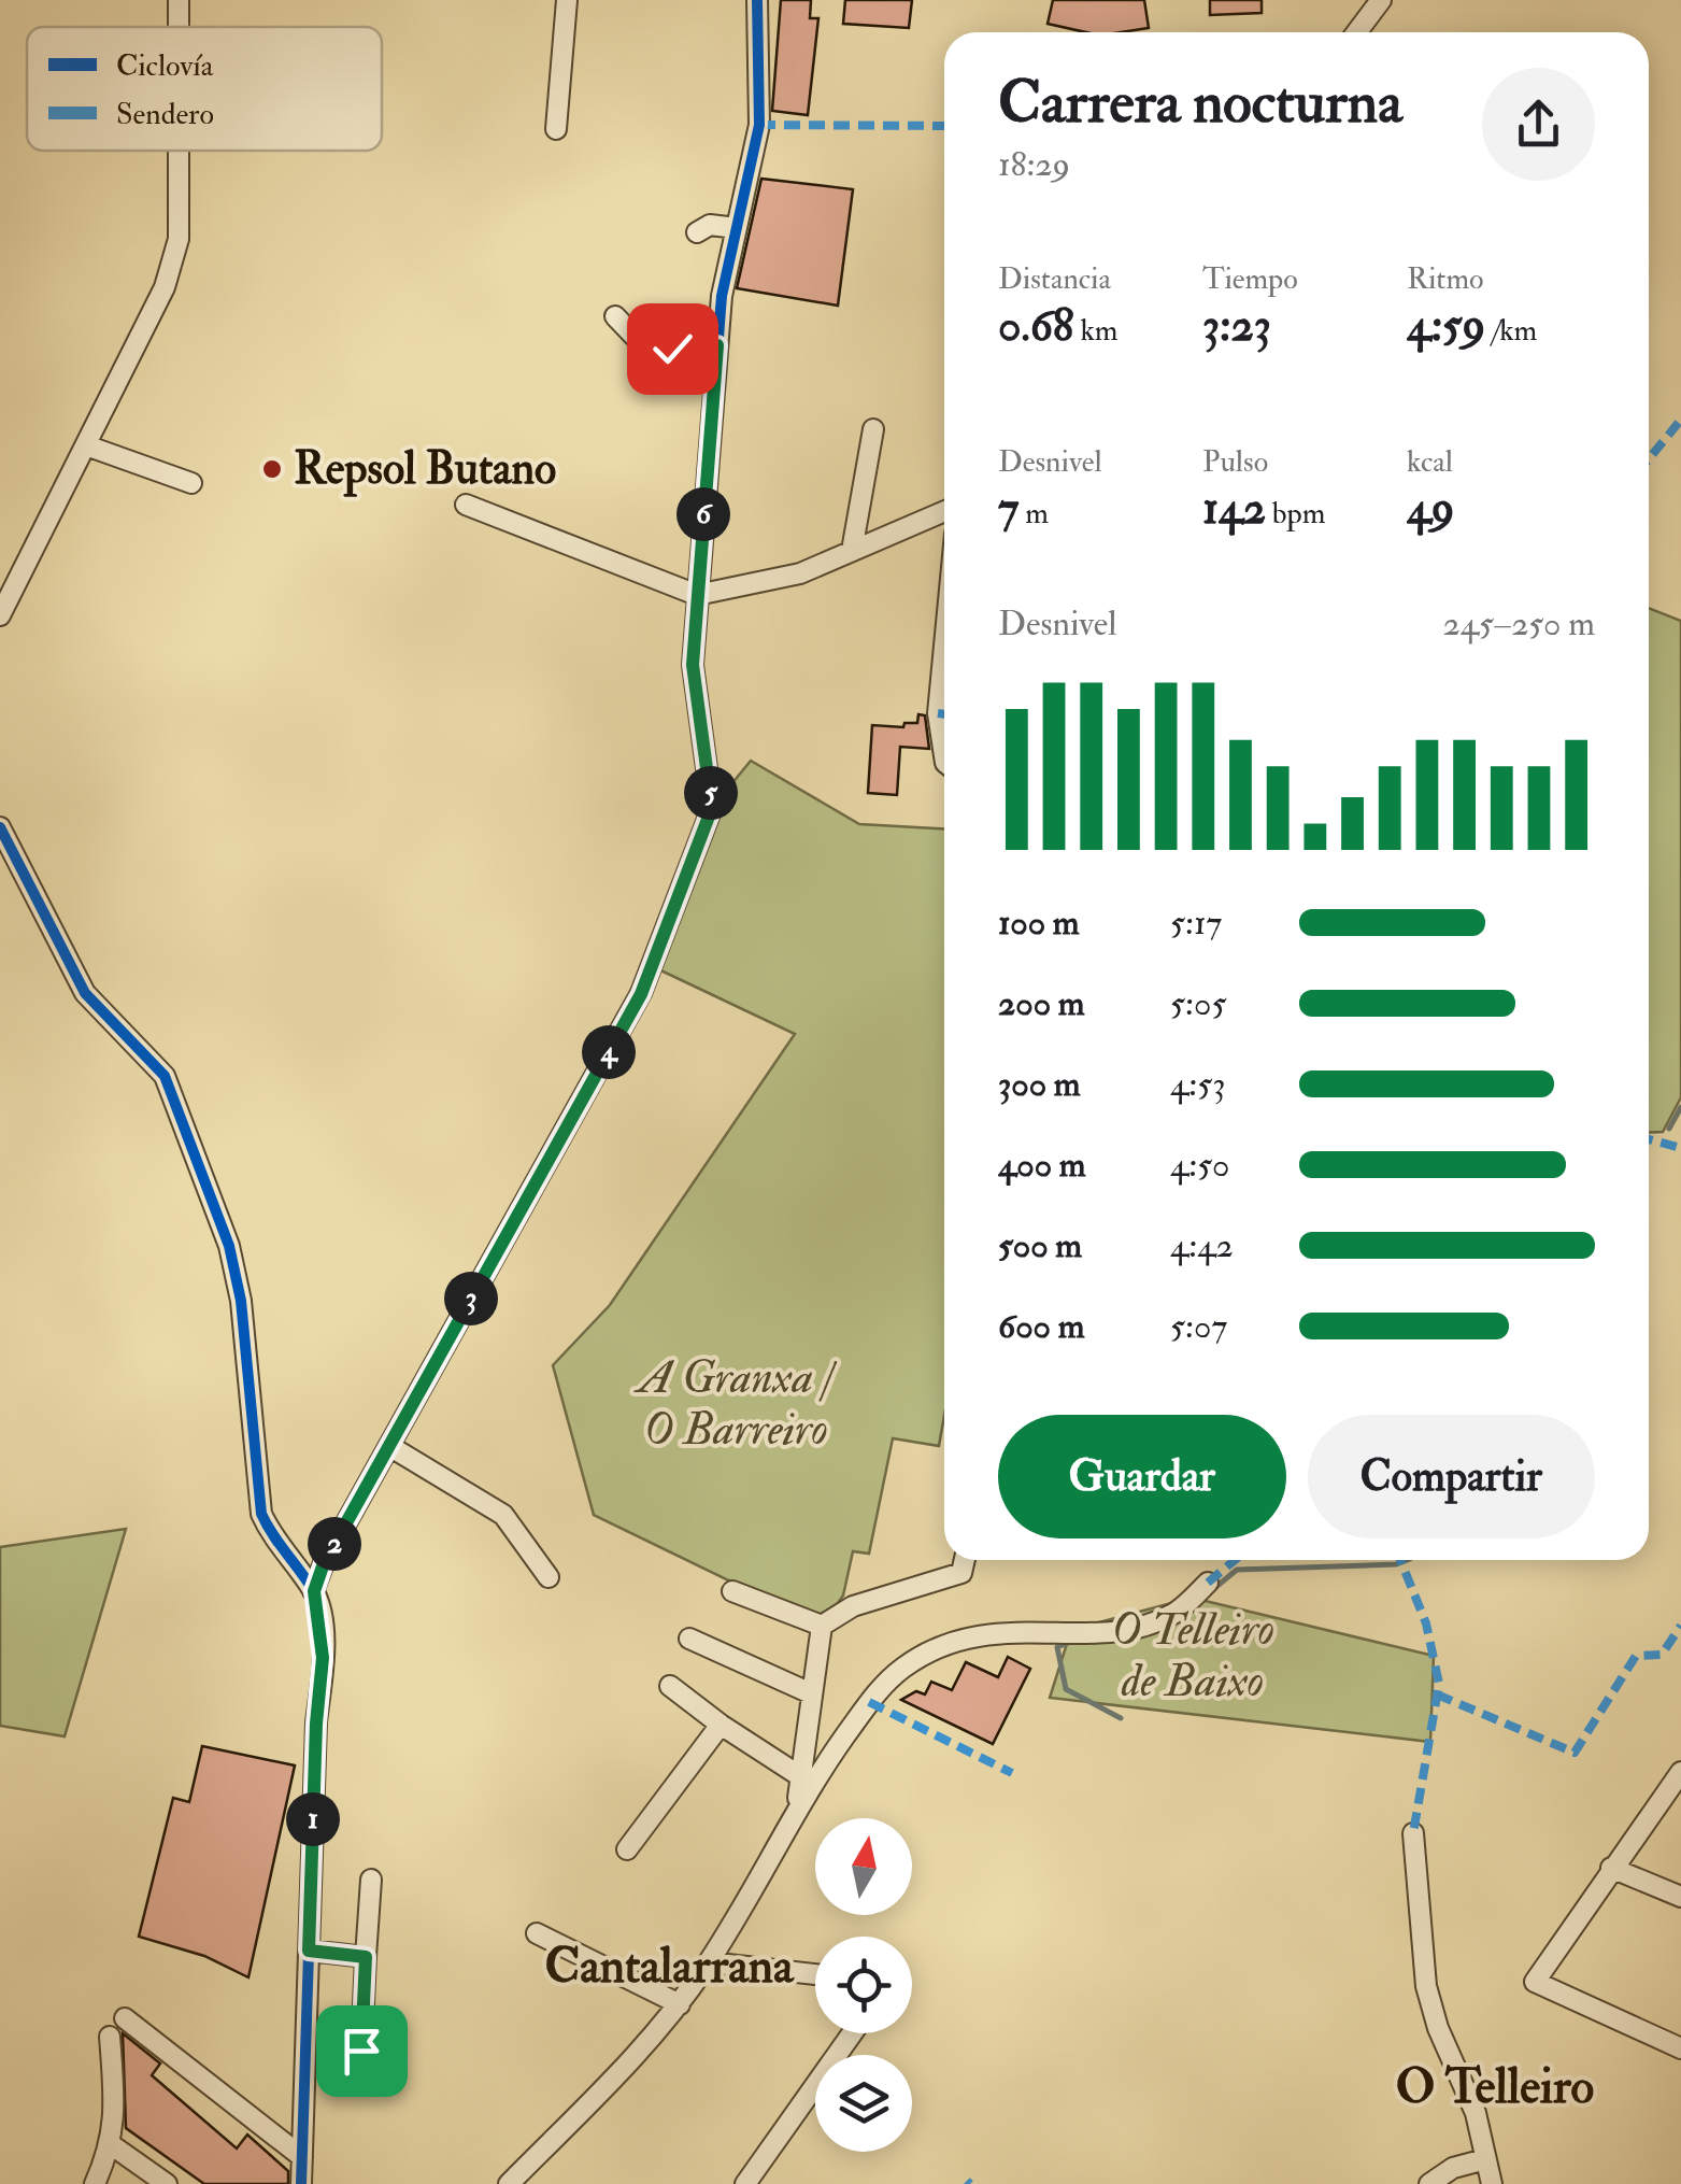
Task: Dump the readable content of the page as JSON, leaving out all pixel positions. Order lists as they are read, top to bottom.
{
  "districts": ["Cantalarrana", "O Telleiro"],
  "parks": ["A Granxa / O Barreiro", "O Telleiro de Baixo"],
  "places": ["Repsol Butano"],
  "legend": ["Ciclovía", "Sendero"],
  "north": "top",
  "page": {
    "heading": ["Carrera nocturna", "18:29"],
    "stats": [
      ["Distancia", "0.68 km"],
      ["Tiempo", "3:23"],
      ["Ritmo", "4:59 /km"],
      ["Desnivel", "7 m"],
      ["Pulso", "142 bpm"],
      ["kcal", "49"]
    ],
    "pins": [
      "6",
      "5",
      "4",
      "3",
      "2",
      "1"
    ],
    "chart": ["Desnivel", "245–250 m"],
    "list": [
      {
        "name": "100 m",
        "note": "5:17"
      },
      {
        "name": "200 m",
        "note": "5:05"
      },
      {
        "name": "300 m",
        "note": "4:53"
      },
      {
        "name": "400 m",
        "note": "4:50"
      },
      {
        "name": "500 m",
        "note": "4:42"
      },
      {
        "name": "600 m",
        "note": "5:07"
      }
    ],
    "buttons": ["Guardar", "Compartir"]
  }
}
